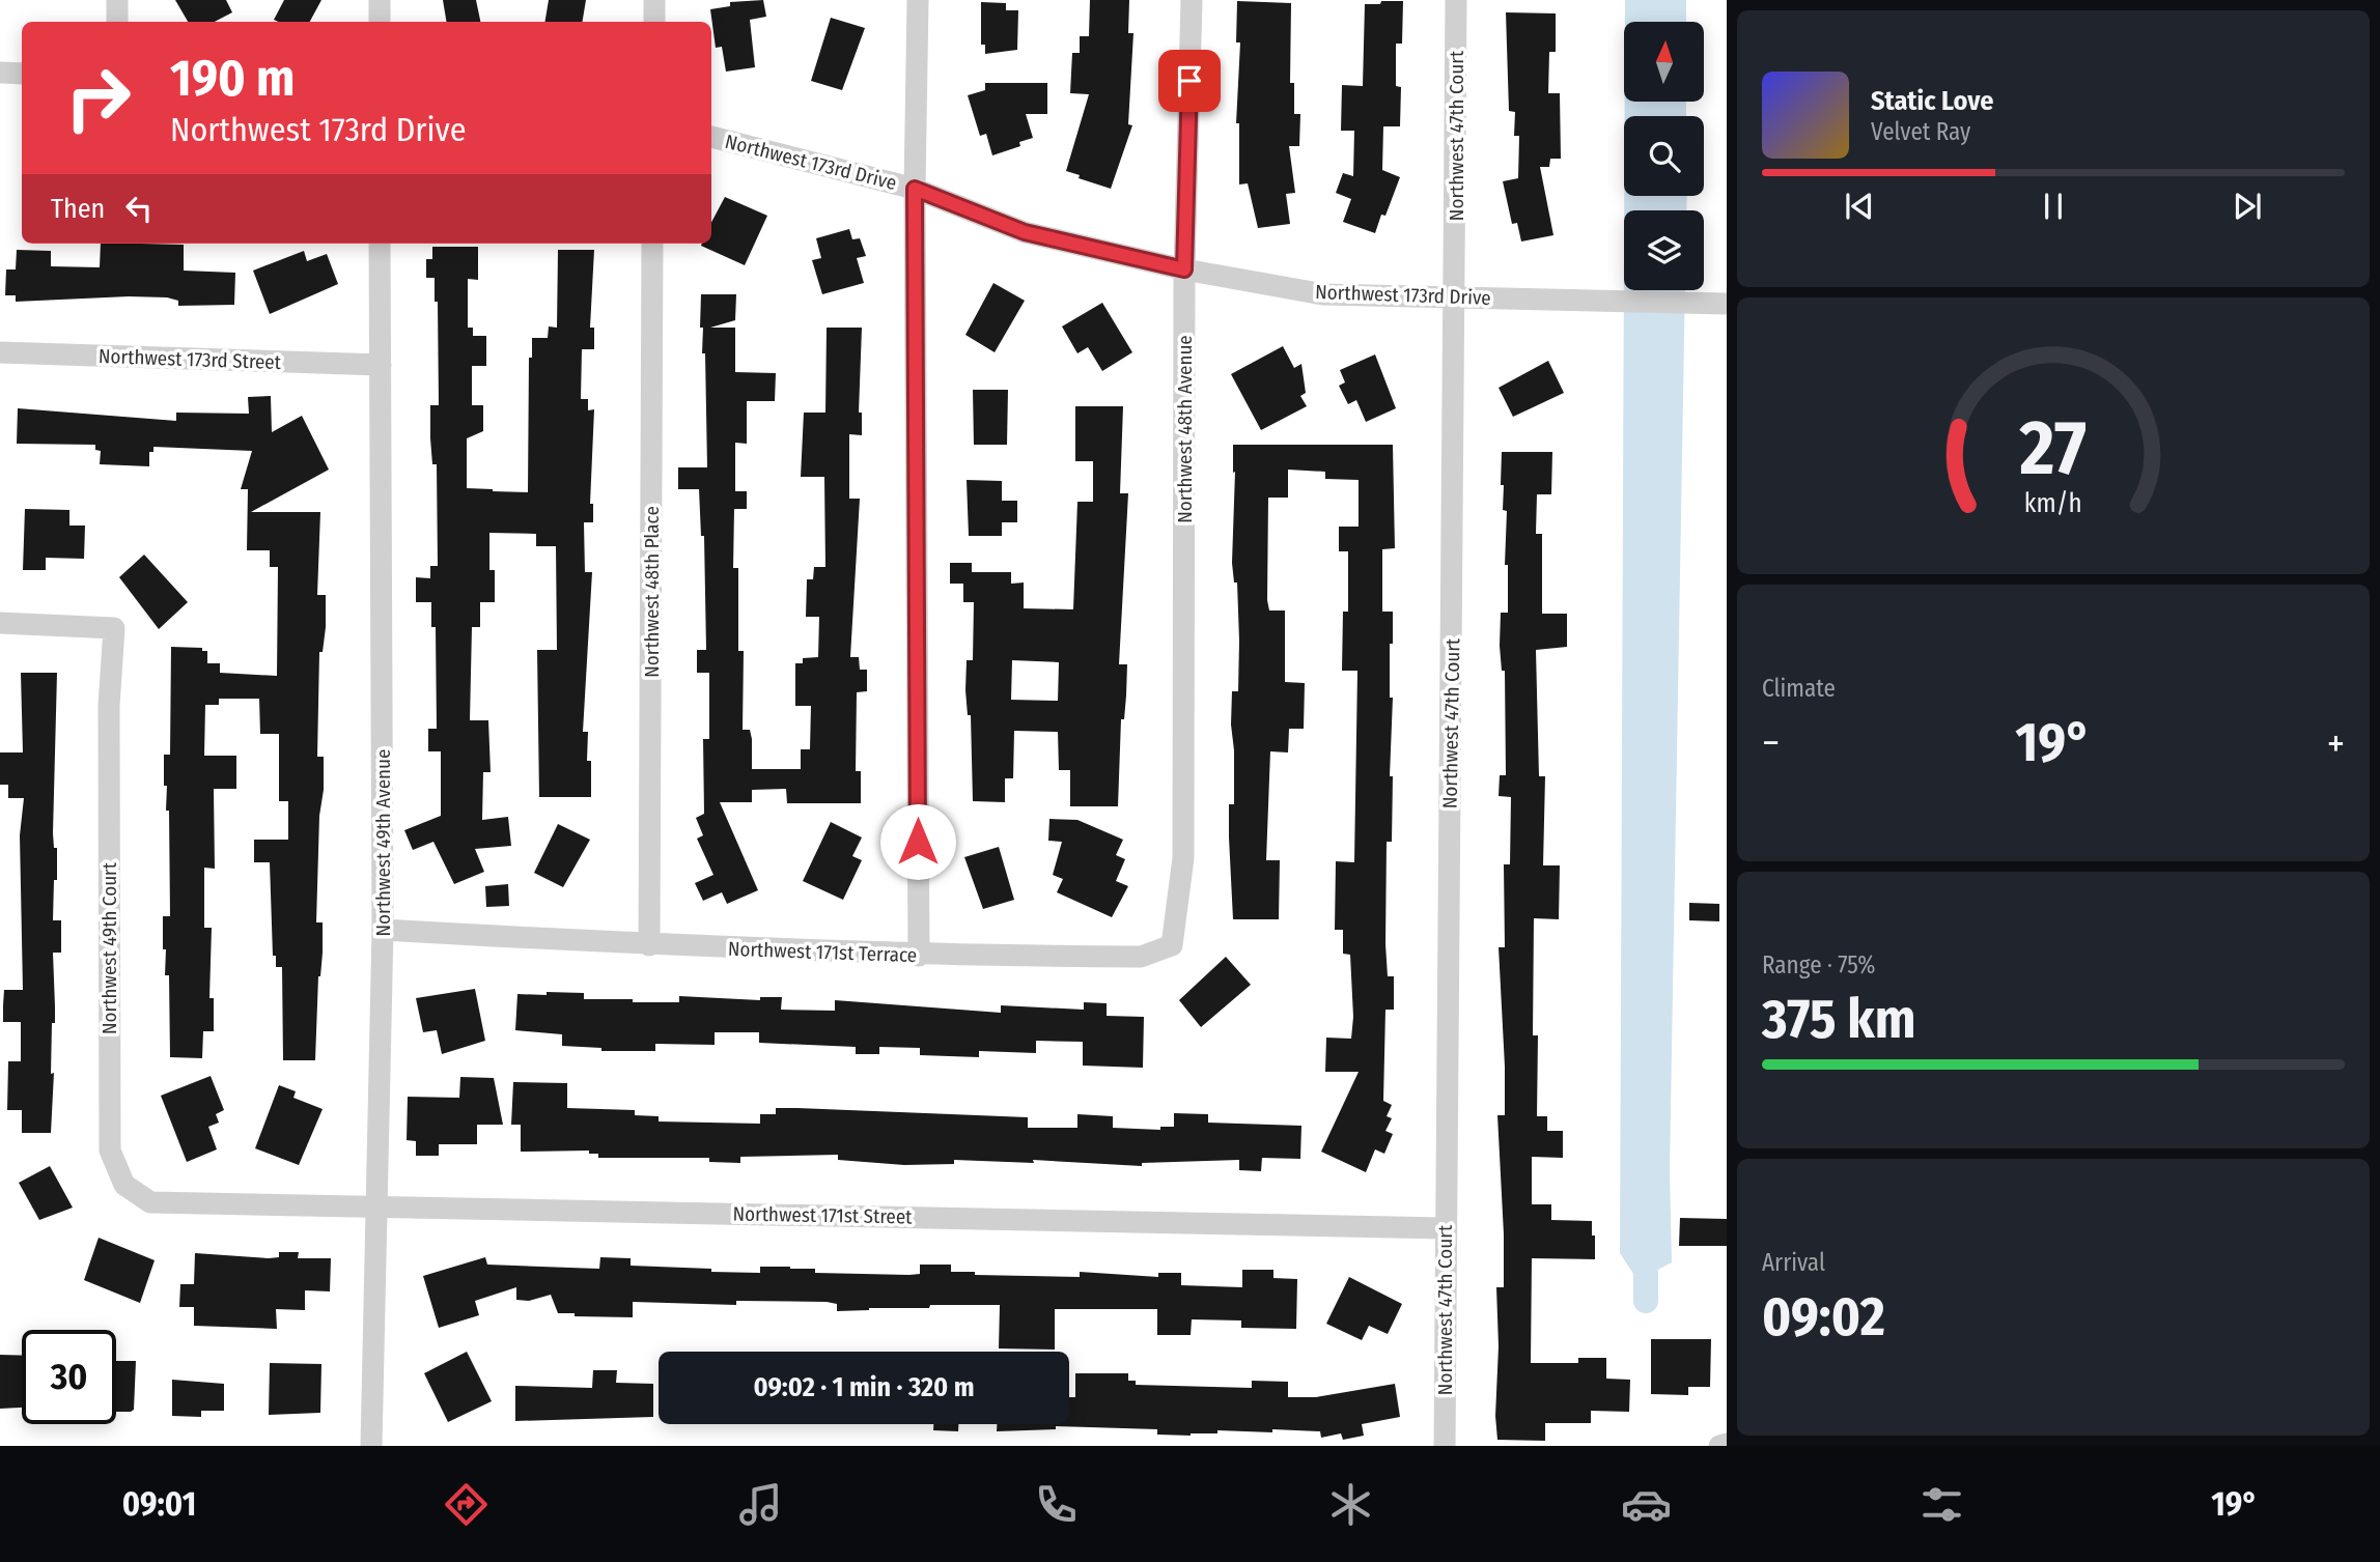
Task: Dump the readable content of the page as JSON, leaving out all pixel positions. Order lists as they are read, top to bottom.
{
  "streets": {
    "street": [
      "Northwest 47th Court",
      "Northwest 173rd Drive",
      "Northwest 173rd Street",
      "Northwest 48th Avenue",
      "Northwest 48th Place",
      "Northwest 49th Avenue",
      "Northwest 49th Court",
      "Northwest 171st Terrace",
      "Northwest 171st Street"
    ]
  },
  "crossings": [
    ["Northwest 47th Court", "Northwest 173rd Drive"],
    ["Northwest 47th Court", "Northwest 171st Street"],
    ["Northwest 173rd Drive", "Northwest 48th Avenue"],
    ["Northwest 173rd Street", "Northwest 49th Avenue"],
    ["Northwest 48th Avenue", "Northwest 171st Terrace"],
    ["Northwest 48th Place", "Northwest 171st Terrace"],
    ["Northwest 49th Avenue", "Northwest 171st Terrace"],
    ["Northwest 49th Avenue", "Northwest 171st Street"],
    ["Northwest 49th Court", "Northwest 171st Street"]
  ],
  "north": "top",
  "page": {
    "turn": ["190 m", "Northwest 173rd Drive"],
    "song": ["Static Love", "Velvet Ray"],
    "then": "Then",
    "tile": [
      "Climate",
      ["Range · 75%", "375 km"],
      ["Arrival", "09:02"]
    ],
    "heat": ["−", "19°", "+"],
    "limit": "30",
    "trip": "09:02 · 1 min · 320 m",
    "tabs": ["09:01", "19°"],
    "gauge": ["27", "km/h"]
  }
}
